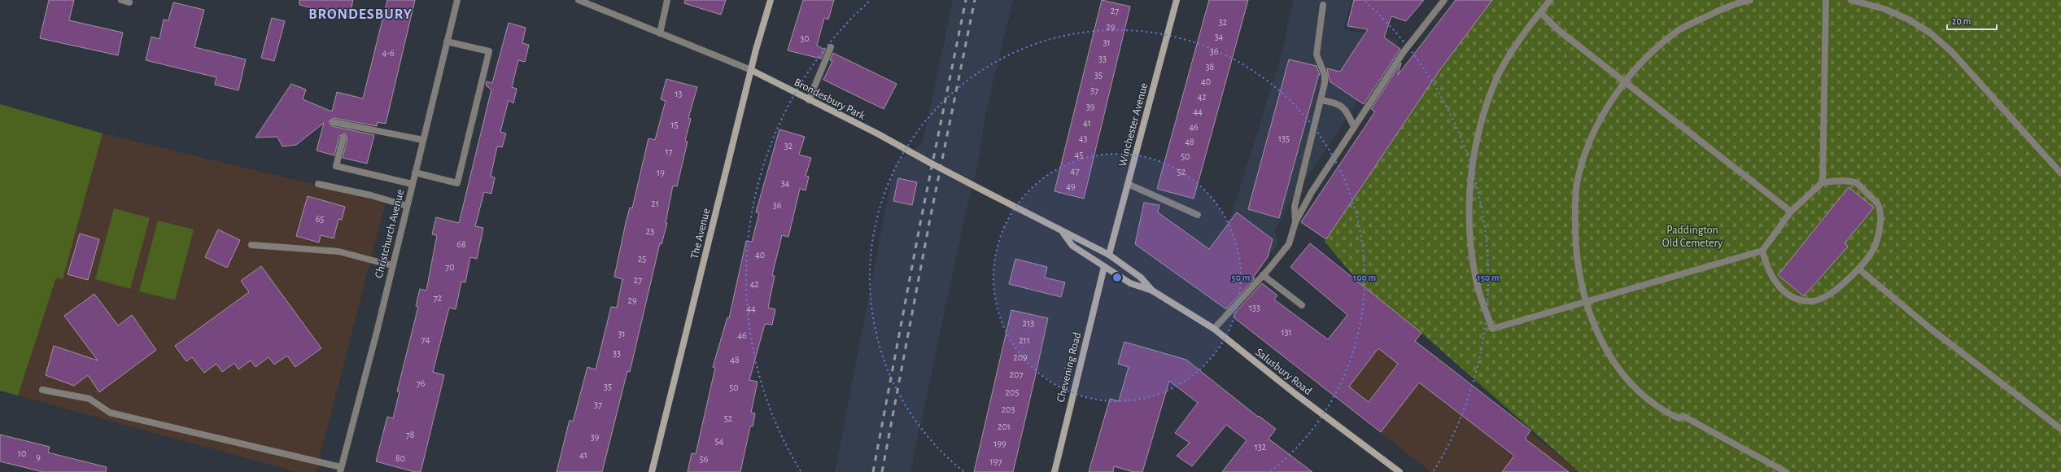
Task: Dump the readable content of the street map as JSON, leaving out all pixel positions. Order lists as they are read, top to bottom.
{
  "streets": {
    "street": [
      "Brondesbury Park",
      "Winchester Avenue",
      "Christchurch Avenue",
      "The Avenue",
      "Chevening Road",
      "Salusbury Road"
    ]
  },
  "crossings": [
    ["Brondesbury Park", "Winchester Avenue"],
    ["Brondesbury Park", "The Avenue"],
    ["Brondesbury Park", "Chevening Road"],
    ["Brondesbury Park", "Salusbury Road"],
    ["Winchester Avenue", "Salusbury Road"],
    ["Chevening Road", "Salusbury Road"]
  ],
  "districts": ["BRONDESBURY"],
  "parks": ["Paddington Old Cemetery"],
  "house_numbers": [
    "27",
    "32",
    "29",
    "34",
    "30",
    "31",
    "36",
    "4-6",
    "33",
    "38",
    "35",
    "40",
    "37",
    "13",
    "42",
    "39",
    "44",
    "41",
    "15",
    "46",
    "43",
    "135",
    "48",
    "32",
    "17",
    "45",
    "50",
    "47",
    "52",
    "19",
    "34",
    "49",
    "21",
    "36",
    "65",
    "23",
    "68",
    "40",
    "25",
    "70",
    "27",
    "42",
    "72",
    "29",
    "133",
    "44",
    "213",
    "131",
    "31",
    "46",
    "74",
    "211",
    "33",
    "209",
    "48",
    "207",
    "76",
    "35",
    "50",
    "205",
    "37",
    "203",
    "52",
    "201",
    "78",
    "39",
    "54",
    "199",
    "132",
    "10",
    "41",
    "9",
    "80",
    "56",
    "197"
  ],
  "scale_bar": "20 m",
  "rings": ["50 m", "100 m", "150 m"]
}
